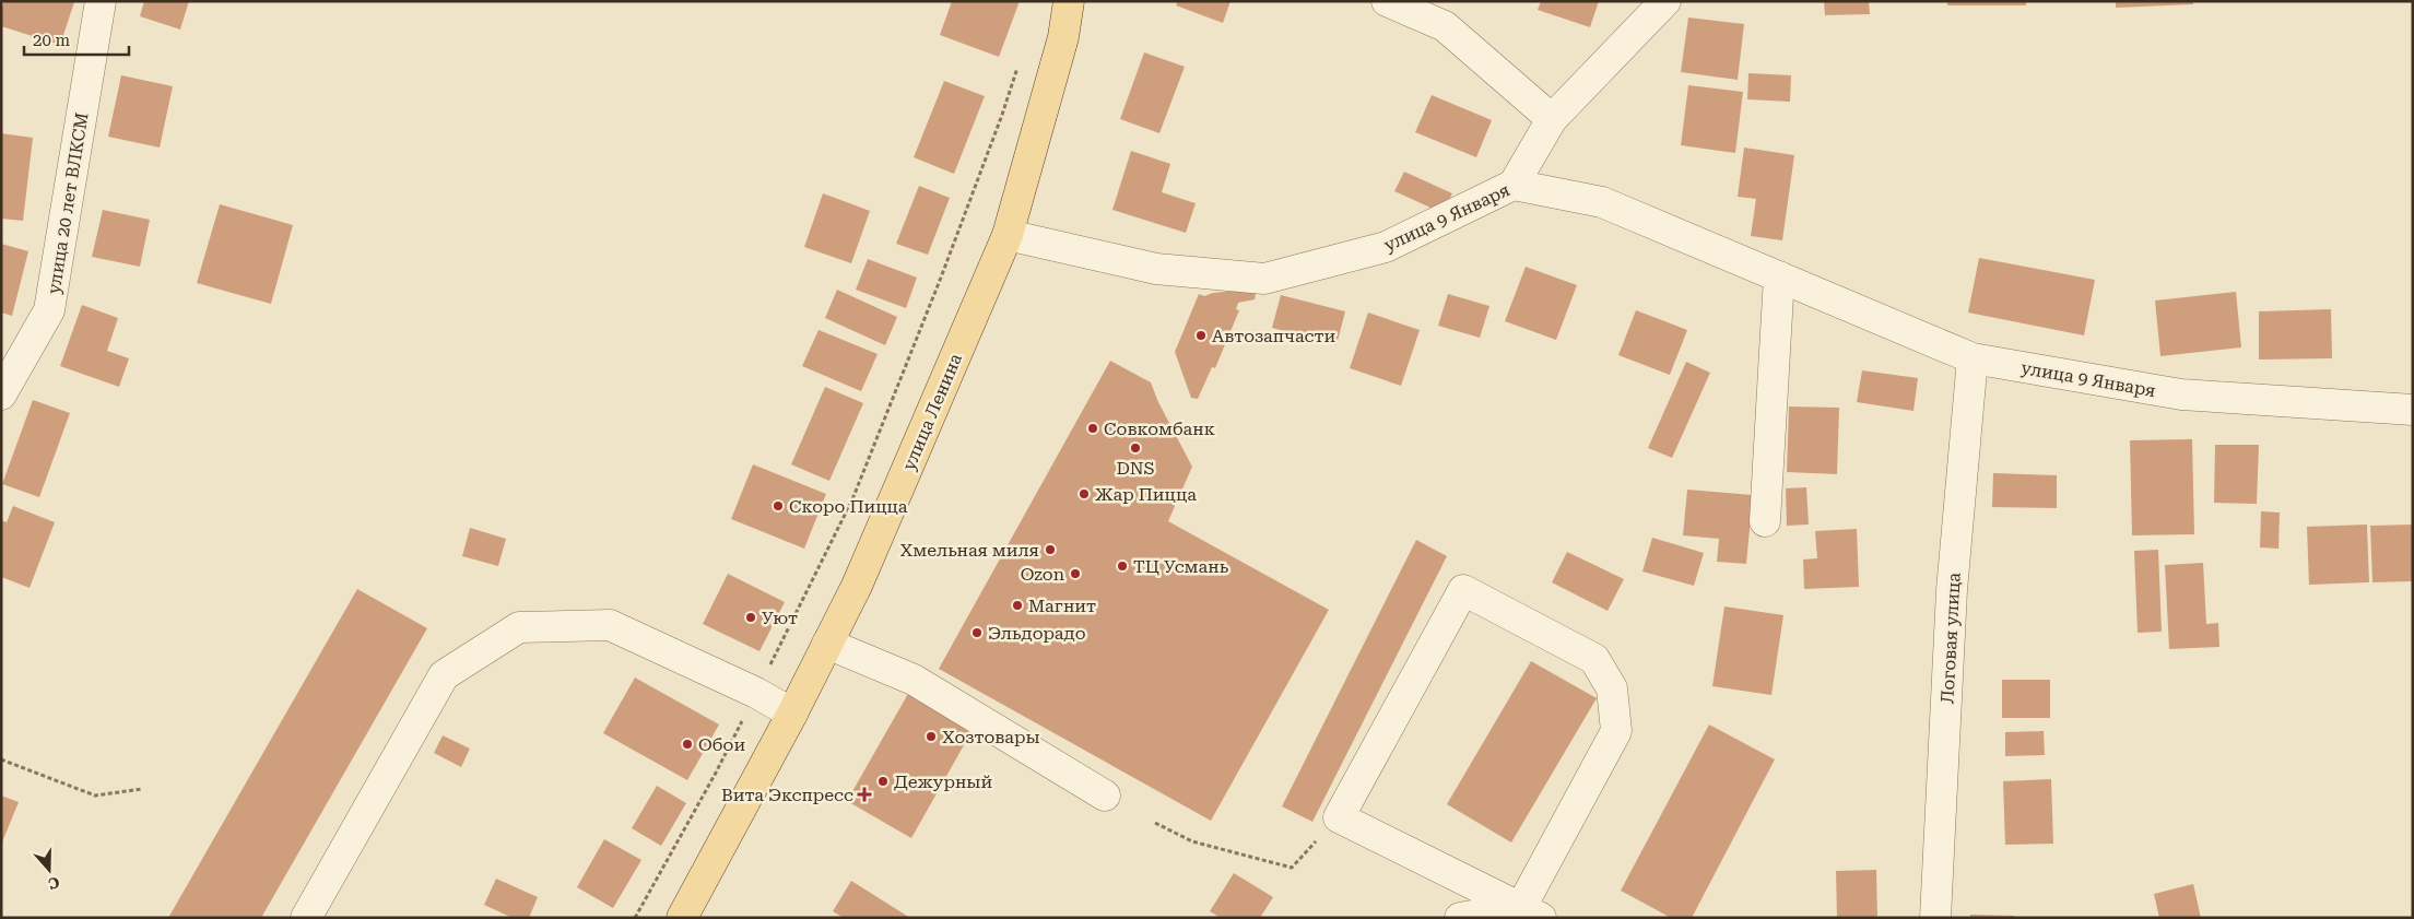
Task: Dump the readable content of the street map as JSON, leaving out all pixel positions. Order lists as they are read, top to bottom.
{
  "streets": {
    "main road": ["улица Ленина"],
    "street": ["улица 20 лет ВЛКСМ", "улица 9 Января", "Логовая улица"]
  },
  "crossings": [
    ["улица 9 Января", "улица Ленина"],
    ["улица 9 Января", "Логовая улица"]
  ],
  "places": {
    "other": [
      "Автозапчасти",
      "Совкомбанк",
      "DNS",
      "Жар Пицца",
      "Скоро Пицца",
      "Хмельная миля",
      "ТЦ Усмань",
      "Ozon",
      "Магнит",
      "Уют",
      "Эльдорадо",
      "Хозтовары",
      "Обои",
      "Дежурный"
    ],
    "health": ["Вита Экспресс"]
  },
  "scale_bar": "20 m",
  "north": "bottom"
}
